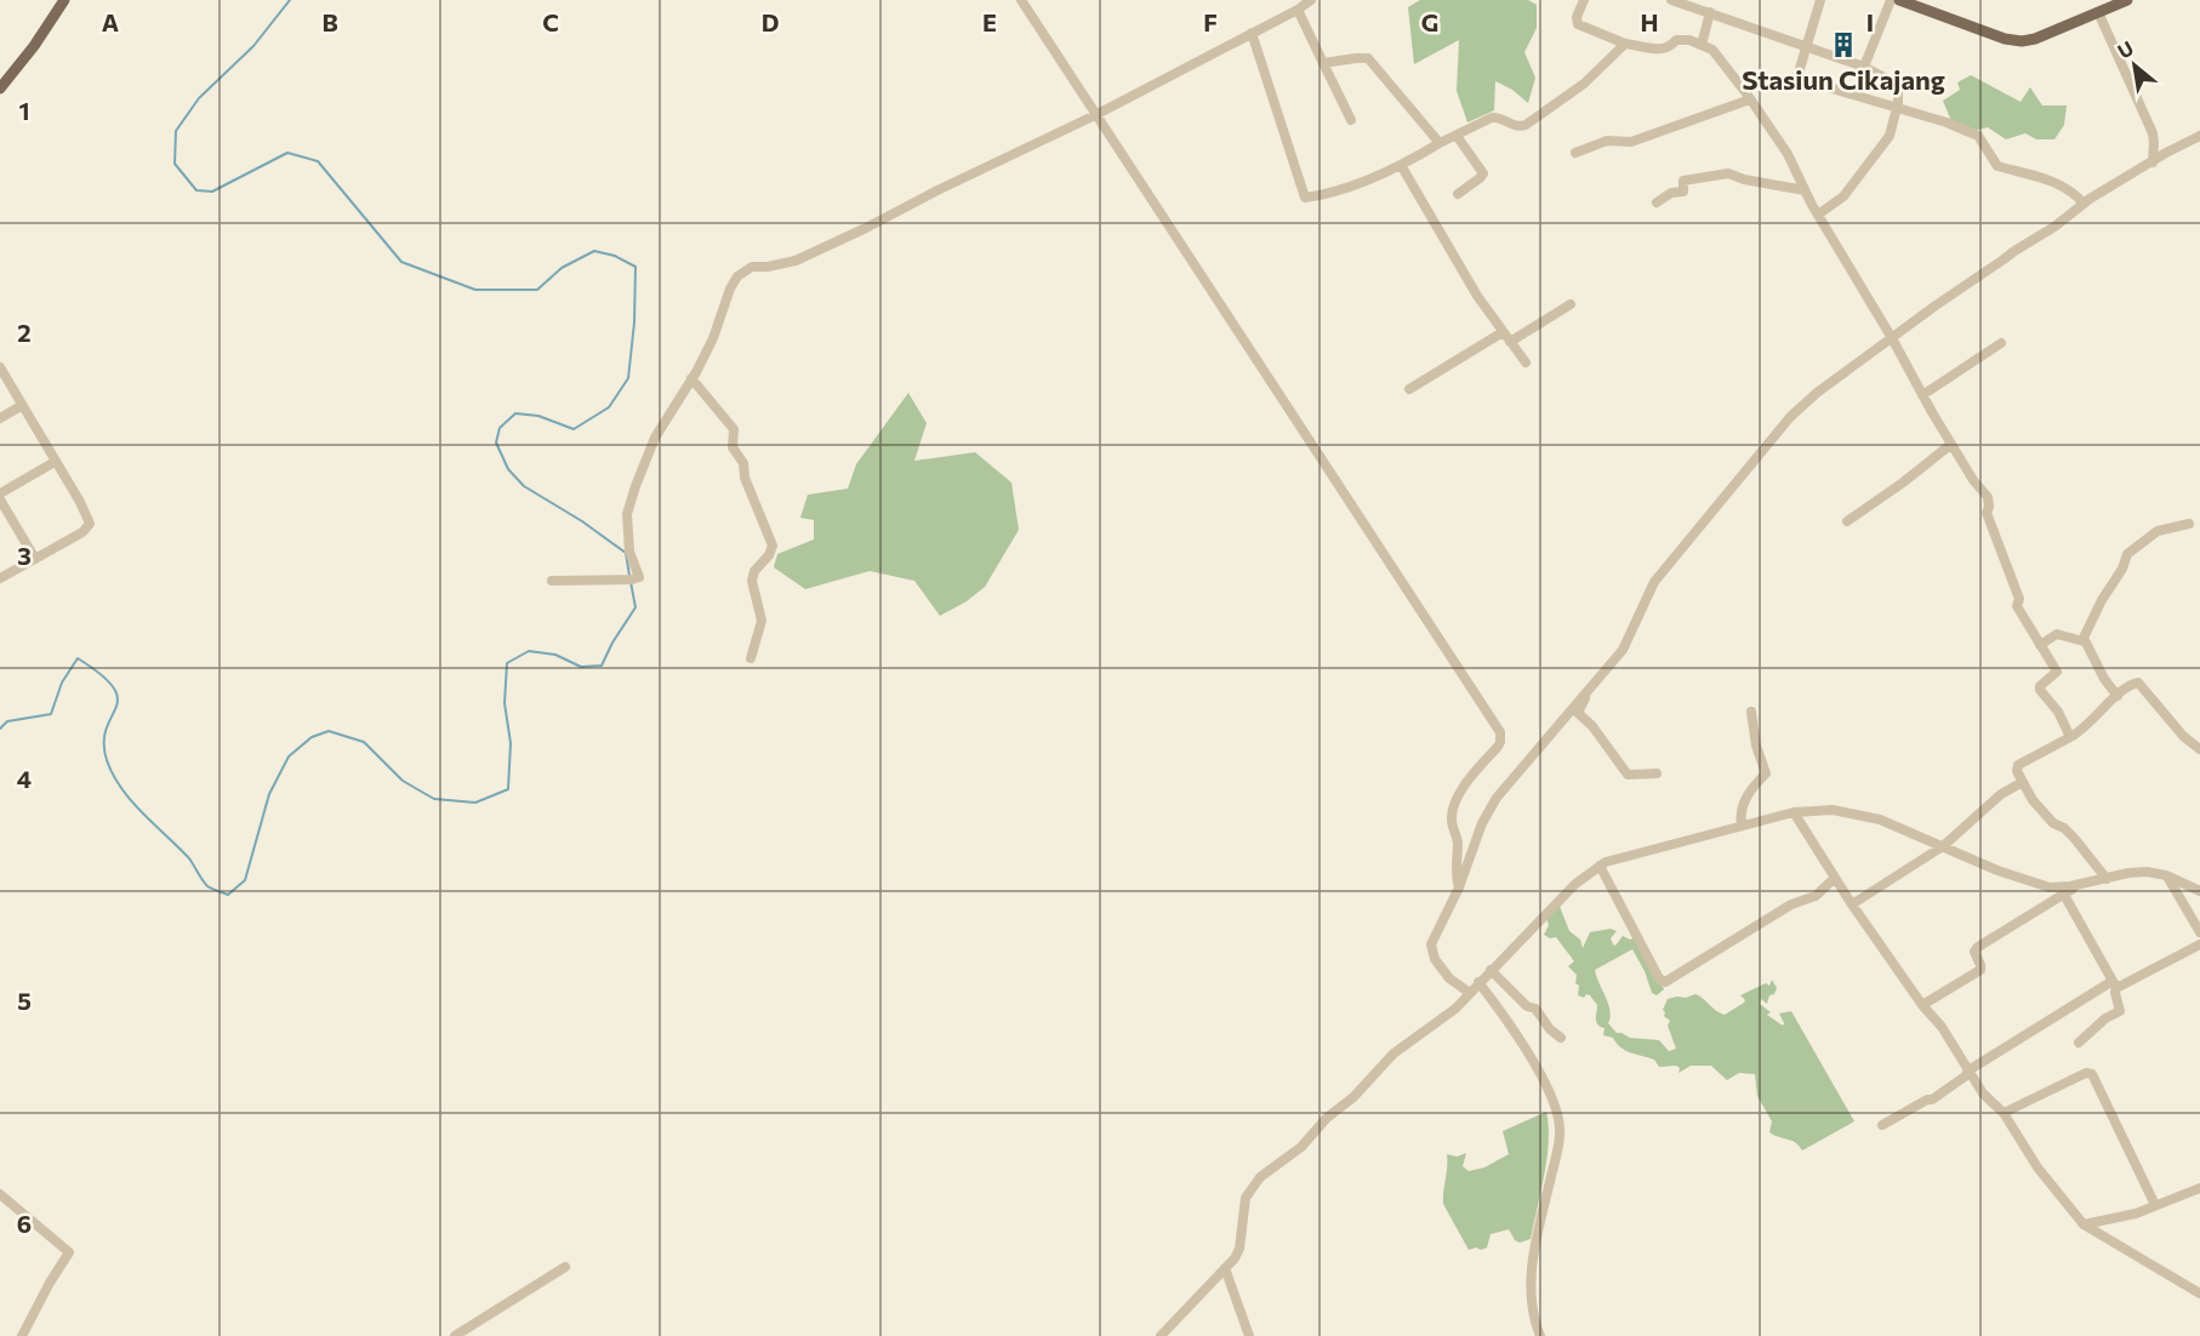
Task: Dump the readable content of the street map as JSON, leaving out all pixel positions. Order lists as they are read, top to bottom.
{
  "places": {
    "building": ["Stasiun Cikajang"]
  },
  "north": "top left",
  "grid": {
    "columns": [
      "A",
      "B",
      "C",
      "D",
      "E",
      "F",
      "G",
      "H",
      "I"
    ],
    "rows": [
      "1",
      "2",
      "3",
      "4",
      "5",
      "6"
    ]
  }
}
